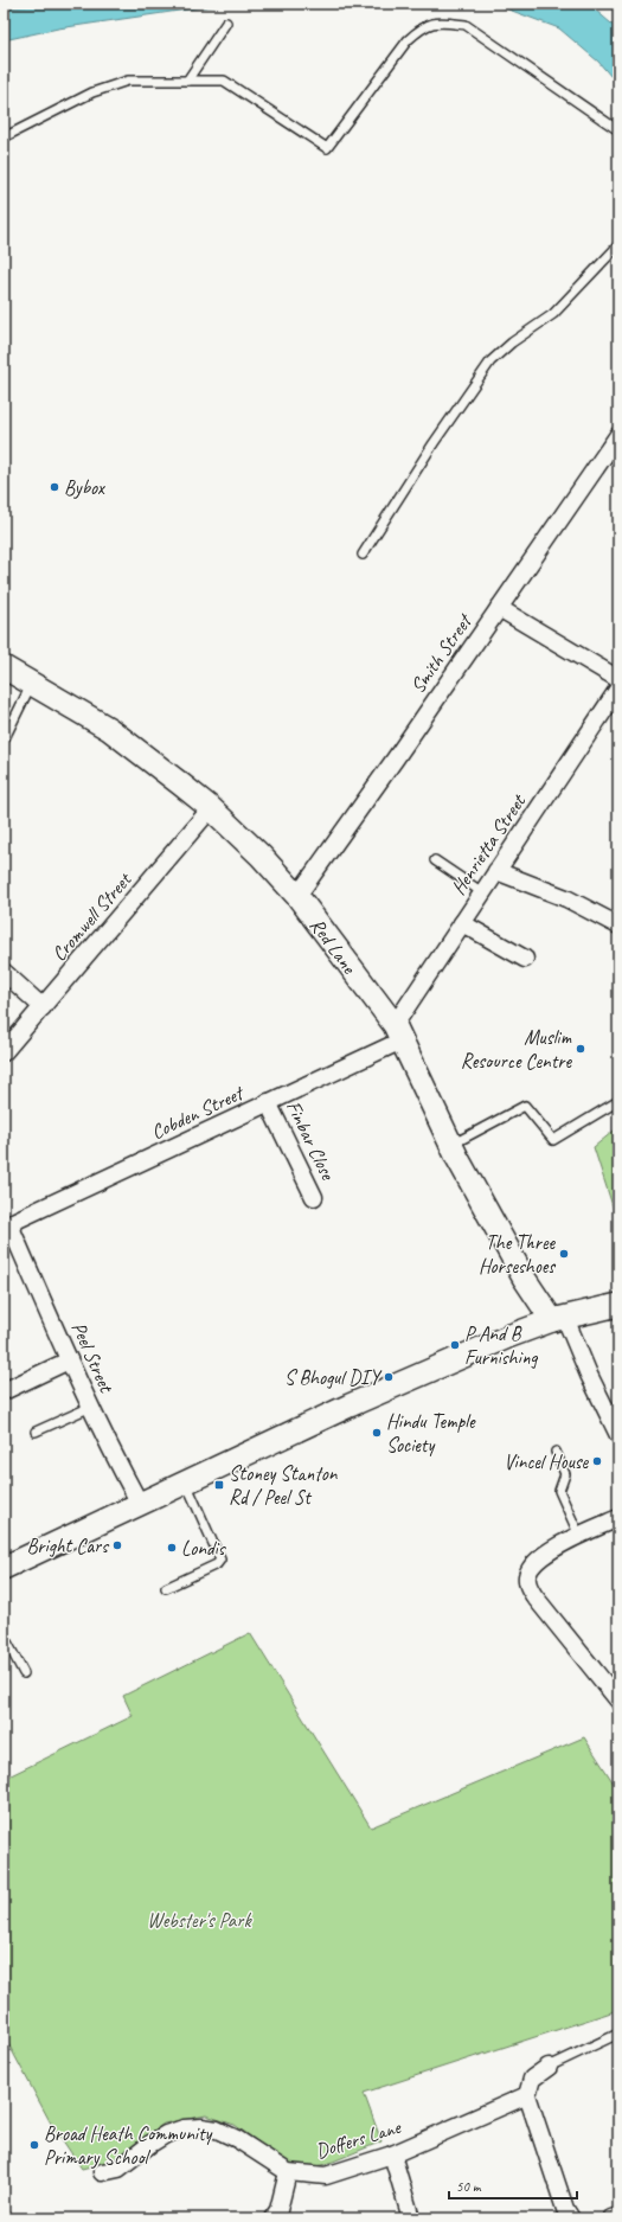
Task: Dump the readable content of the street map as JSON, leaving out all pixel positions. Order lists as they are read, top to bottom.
{
  "streets": {
    "street": [
      "Smith Street",
      "Henrietta Street",
      "Cromwell Street",
      "Red Lane",
      "Cobden Street",
      "Finbar Close",
      "Peel Street",
      "Doffers Lane"
    ]
  },
  "crossings": [
    ["Smith Street", "Red Lane"],
    ["Henrietta Street", "Red Lane"],
    ["Henrietta Street", "Cobden Street"],
    ["Cromwell Street", "Red Lane"],
    ["Red Lane", "Cobden Street"],
    ["Cobden Street", "Finbar Close"],
    ["Cobden Street", "Peel Street"]
  ],
  "parks": ["Webster's Park"],
  "places": {
    "other": [
      "Bybox",
      "Muslim Resource Centre",
      "The Three Horseshoes",
      "P And B Furnishing",
      "S Bhogul DIY",
      "Hindu Temple Society",
      "Vincel House",
      "Bright Cars",
      "Londis",
      "Broad Heath Community Primary School"
    ],
    "transit": ["Stoney Stanton Rd / Peel St"]
  },
  "scale_bar": "50 m"
}
